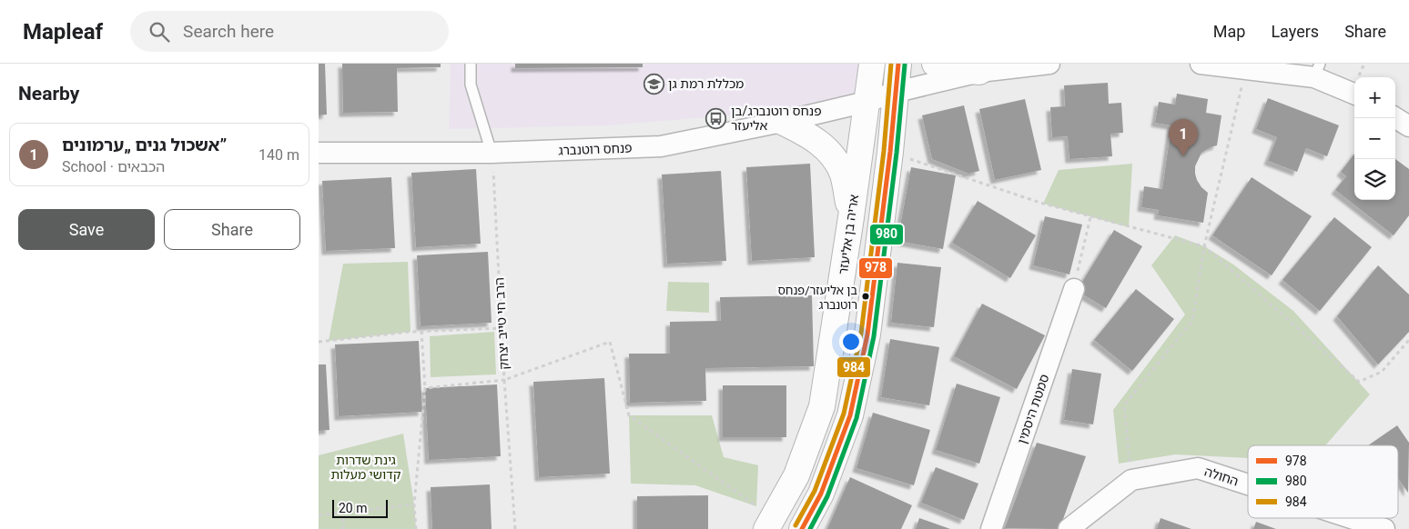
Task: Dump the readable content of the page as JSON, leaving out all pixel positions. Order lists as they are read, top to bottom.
{
  "streets": {
    "street": [
      "פנחס רוטנברג",
      "אריה בן אליעזר",
      "סמטת היסמין",
      "החולה"
    ],
    "path": ["הרב חי טייב יצחק"]
  },
  "crossings": [
    ["פנחס רוטנברג", "אריה בן אליעזר"],
    ["פנחס רוטנברג", "הרב חי טייב יצחק"]
  ],
  "parks": ["גינת שדרות קדושי מעלות"],
  "places": {
    "school or university": ["מכללת רמת גן"],
    "bus stop": ["פנחס רוטנברג/בן אליעזר"],
    "other": ["בן אליעזר/פנחס רוטנברג"]
  },
  "lines": ["transit line 978", "transit line 984", "transit line 980"],
  "legend": ["978", "980", "984"],
  "scale_bar": "20 m",
  "page": {
    "header": "Mapleaf",
    "search": "Search here",
    "nav": ["Map", "Layers", "Share"],
    "heading": "Nearby",
    "map_buttons": ["+", "−"],
    "pins": "1",
    "list": [
      {
        "mark": "1",
        "name": "אשכול גנים „ערמונים”",
        "note": "School · הכבאים",
        "value": "140 m"
      }
    ],
    "buttons": ["Save", "Share"],
    "scale": "20 m"
  }
}
